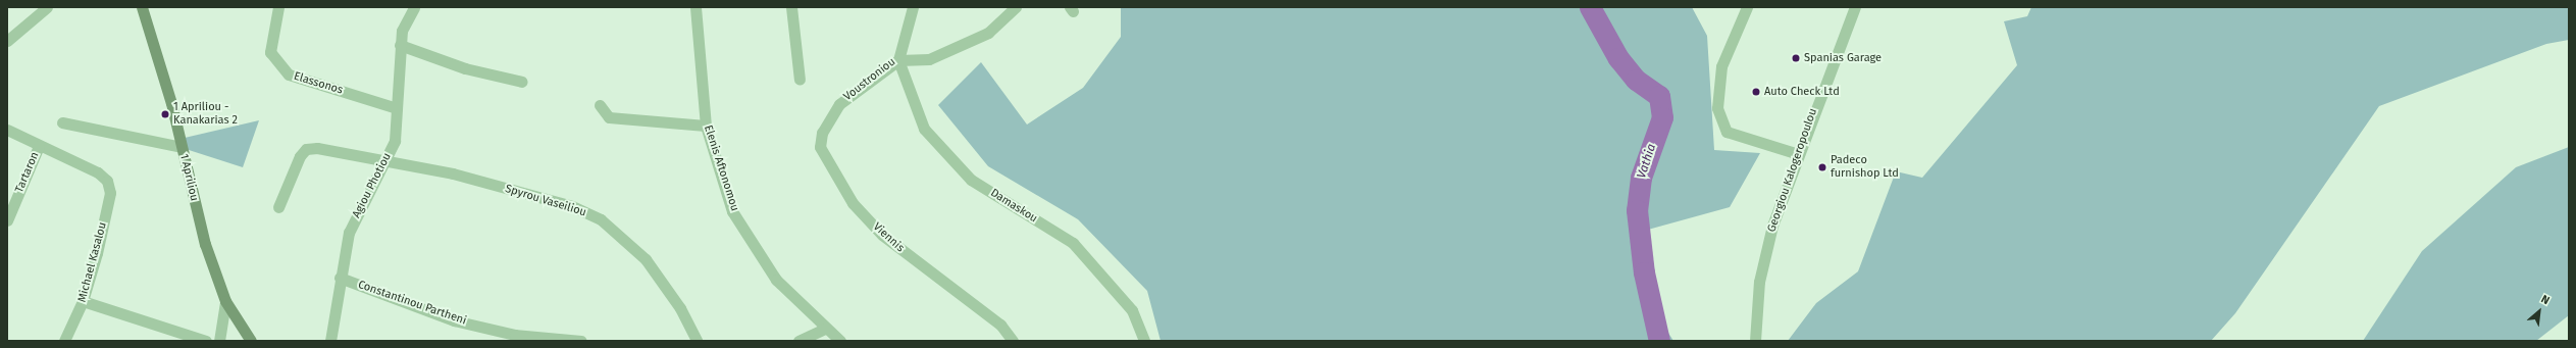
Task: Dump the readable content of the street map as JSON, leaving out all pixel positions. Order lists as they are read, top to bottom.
{
  "streets": {
    "main road": ["1 Apriliou"],
    "street": [
      "Voustroniou",
      "Elassonos",
      "Elenis Aftonomou",
      "Georgiou Kalogeropoulou",
      "Tartaron",
      "Agiou Photiou",
      "Spyrou Vaseiliou",
      "Damaskou",
      "Viennis",
      "Michael Kasalou",
      "Constantinou Partheni"
    ]
  },
  "crossings": [
    ["Voustroniou", "Damaskou"],
    ["Voustroniou", "Viennis"],
    ["Elassonos", "Agiou Photiou"],
    ["Tartaron", "Michael Kasalou"],
    ["Agiou Photiou", "Spyrou Vaseiliou"],
    ["Agiou Photiou", "Constantinou Partheni"]
  ],
  "water": ["Vathia"],
  "places": [
    "Spanias Garage",
    "Auto Check Ltd",
    "1 Apriliou - Kanakarias 2",
    "Padeco furnishop Ltd"
  ],
  "north": "top right"
}
